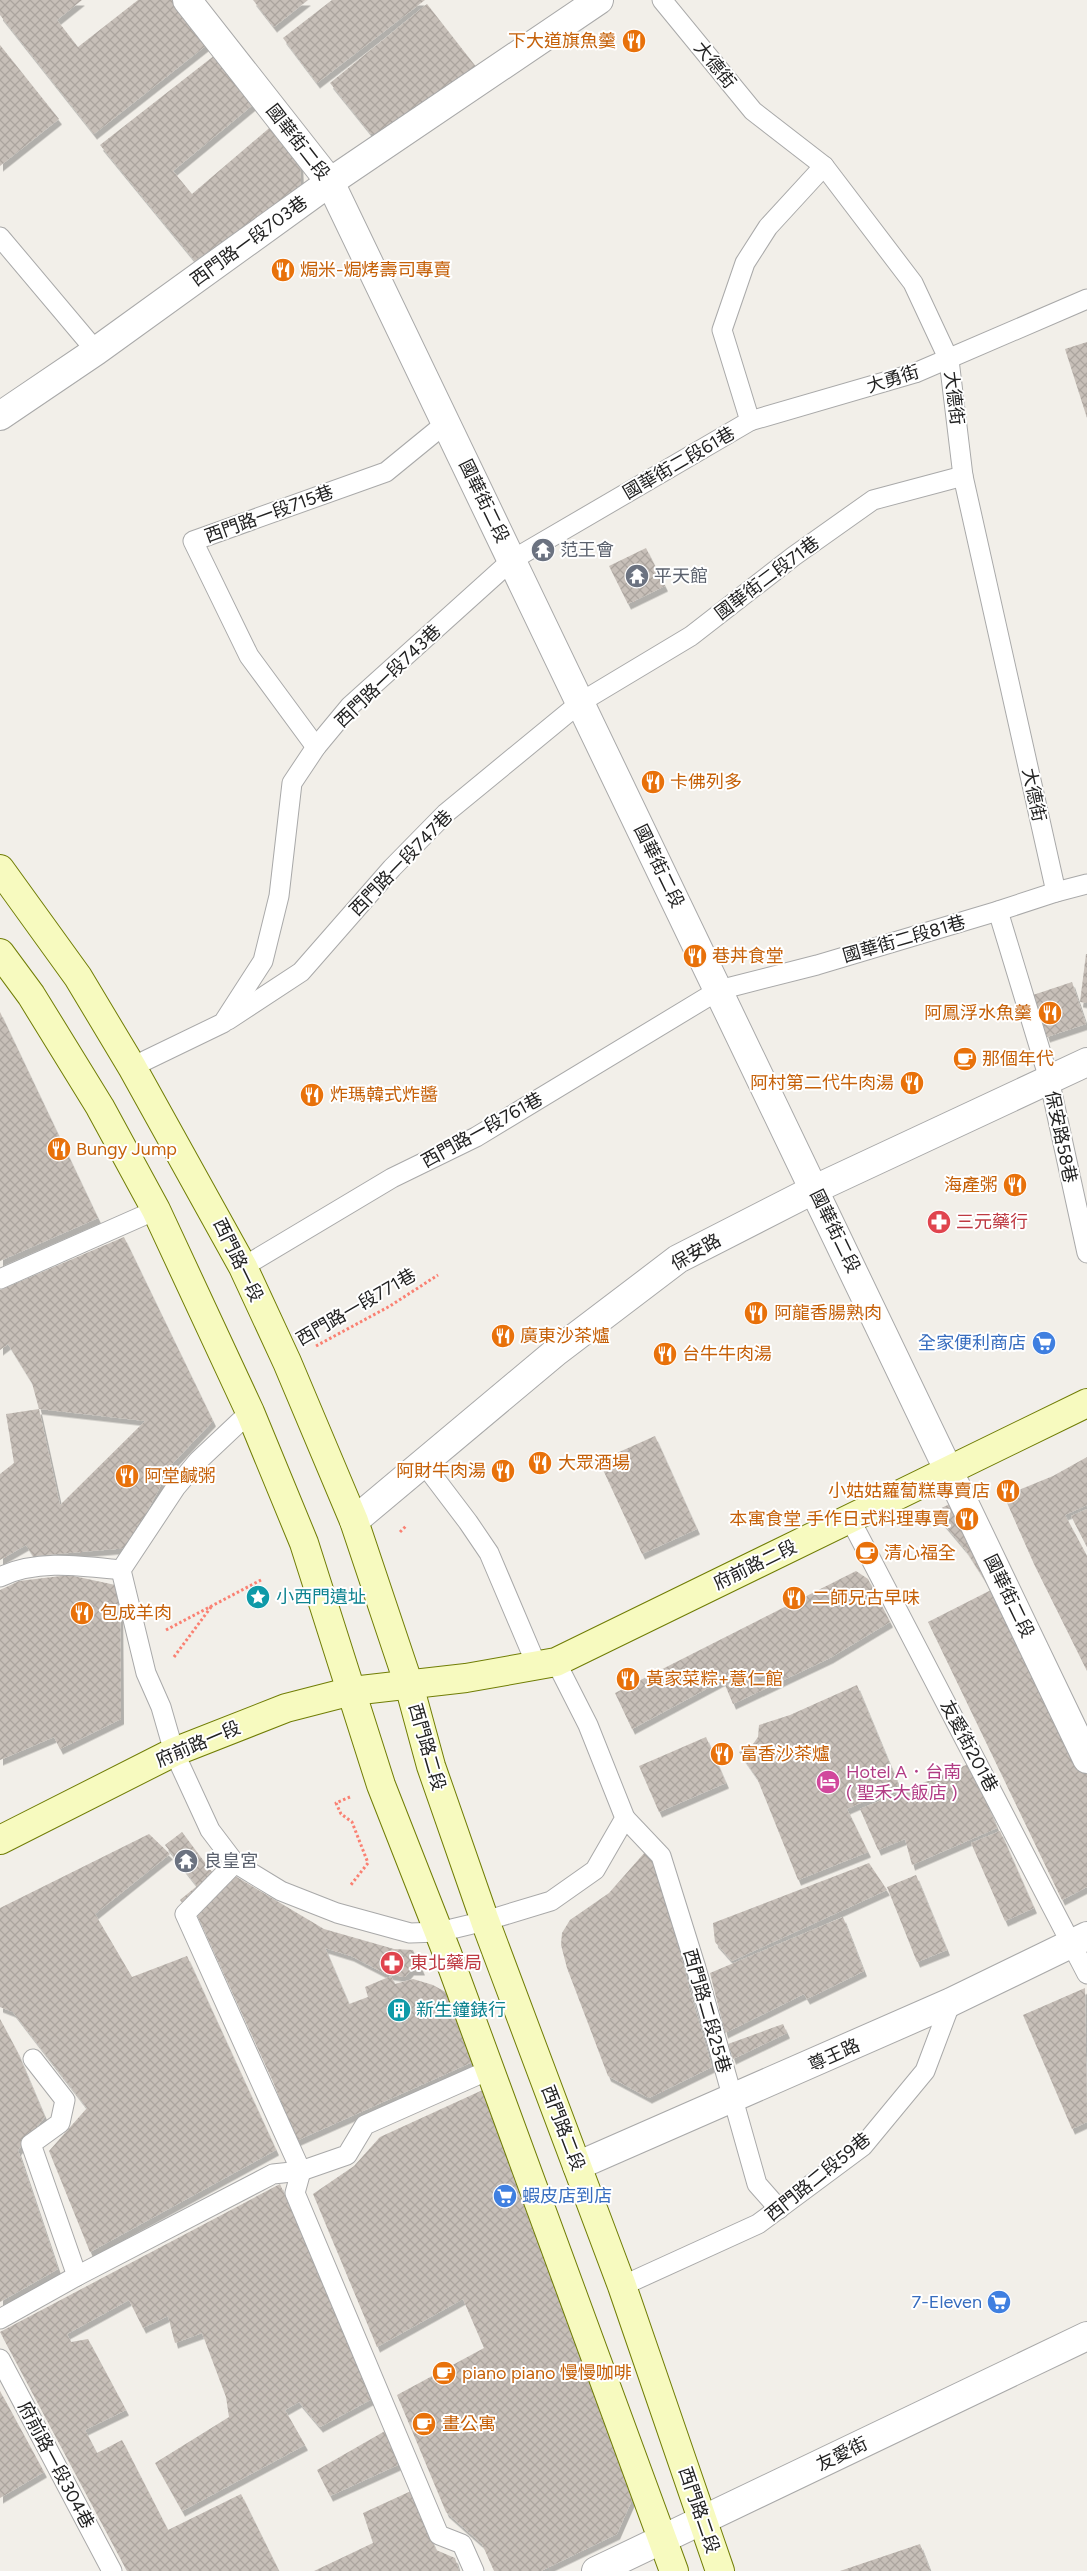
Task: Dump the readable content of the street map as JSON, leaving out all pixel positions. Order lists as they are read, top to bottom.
{
  "streets": {
    "street": [
      "國華街二段",
      "西門路一段703巷",
      "保安路",
      "西門路一段",
      "府前路二段",
      "府前路一段",
      "西門路二段",
      "尊王路",
      "友愛街"
    ],
    "lane": [
      "大德街",
      "大勇街",
      "國華街二段61巷",
      "西門路一段715巷",
      "國華街二段71巷",
      "西門路一段743巷",
      "西門路一段747巷",
      "國華街二段81巷",
      "西門路一段761巷",
      "保安路58巷",
      "友愛街201巷",
      "西門路二段25巷",
      "西門路二段59巷",
      "府前路一段304巷"
    ],
    "path": ["西門路一段771巷"]
  },
  "crossings": [
    ["大德街", "大勇街"],
    ["大德街", "國華街二段61巷"],
    ["大德街", "國華街二段71巷"],
    ["大德街", "國華街二段81巷"],
    ["國華街二段", "西門路一段703巷"],
    ["國華街二段", "國華街二段61巷"],
    ["國華街二段", "西門路一段715巷"],
    ["國華街二段", "國華街二段71巷"],
    ["國華街二段", "西門路一段743巷"],
    ["國華街二段", "西門路一段747巷"],
    ["國華街二段", "國華街二段81巷"],
    ["國華街二段", "西門路一段761巷"],
    ["國華街二段", "保安路"],
    ["國華街二段", "府前路二段"],
    ["大勇街", "國華街二段61巷"],
    ["國華街二段61巷", "西門路一段743巷"],
    ["西門路一段715巷", "西門路一段743巷"],
    ["國華街二段71巷", "西門路一段747巷"],
    ["西門路一段743巷", "西門路一段747巷"],
    ["國華街二段81巷", "西門路一段761巷"],
    ["國華街二段81巷", "保安路58巷"],
    ["西門路一段761巷", "西門路一段"],
    ["保安路58巷", "保安路"],
    ["保安路", "西門路一段"],
    ["西門路一段", "西門路一段771巷"],
    ["西門路一段", "府前路二段"],
    ["西門路一段", "府前路一段"],
    ["西門路一段", "西門路二段"],
    ["府前路二段", "府前路一段"],
    ["府前路二段", "友愛街201巷"],
    ["府前路二段", "西門路二段"],
    ["府前路一段", "西門路二段"],
    ["友愛街201巷", "尊王路"],
    ["西門路二段", "尊王路"],
    ["西門路二段", "西門路二段59巷"],
    ["西門路二段", "友愛街"],
    ["西門路二段25巷", "尊王路"],
    ["西門路二段25巷", "西門路二段59巷"],
    ["尊王路", "西門路二段59巷"]
  ],
  "places": {
    "restaurant": [
      "下大道旗魚羹",
      "焗米-焗烤壽司專賣",
      "卡佛列多",
      "巷丼食堂",
      "阿鳳浮水魚羹",
      "阿村第二代牛肉湯",
      "炸瑪韓式炸醬",
      "Bungy Jump",
      "海產粥",
      "阿龍香腸熟肉",
      "廣東沙茶爐",
      "台牛牛肉湯",
      "大眾酒場",
      "阿財牛肉湯",
      "阿堂鹹粥",
      "小姑姑蘿蔔糕專賣店",
      "本寓食堂 手作日式料理專賣",
      "二師兄古早味",
      "包成羊肉",
      "黃家菜粽+薏仁館",
      "富香沙茶爐"
    ],
    "temple": ["范王會", "平天館", "良皇宮"],
    "cafe": [
      "那個年代",
      "清心福全",
      "piano piano 慢慢咖啡",
      "畫公寓"
    ],
    "pharmacy": ["三元藥行", "東北藥局"],
    "supermarket": ["全家便利商店", "蝦皮店到店", "7-Eleven"],
    "place": ["小西門遺址"],
    "hotel": ["Hotel A．台南 ( 聖禾大飯店 )"],
    "building": ["新生鐘錶行"]
  }
}
